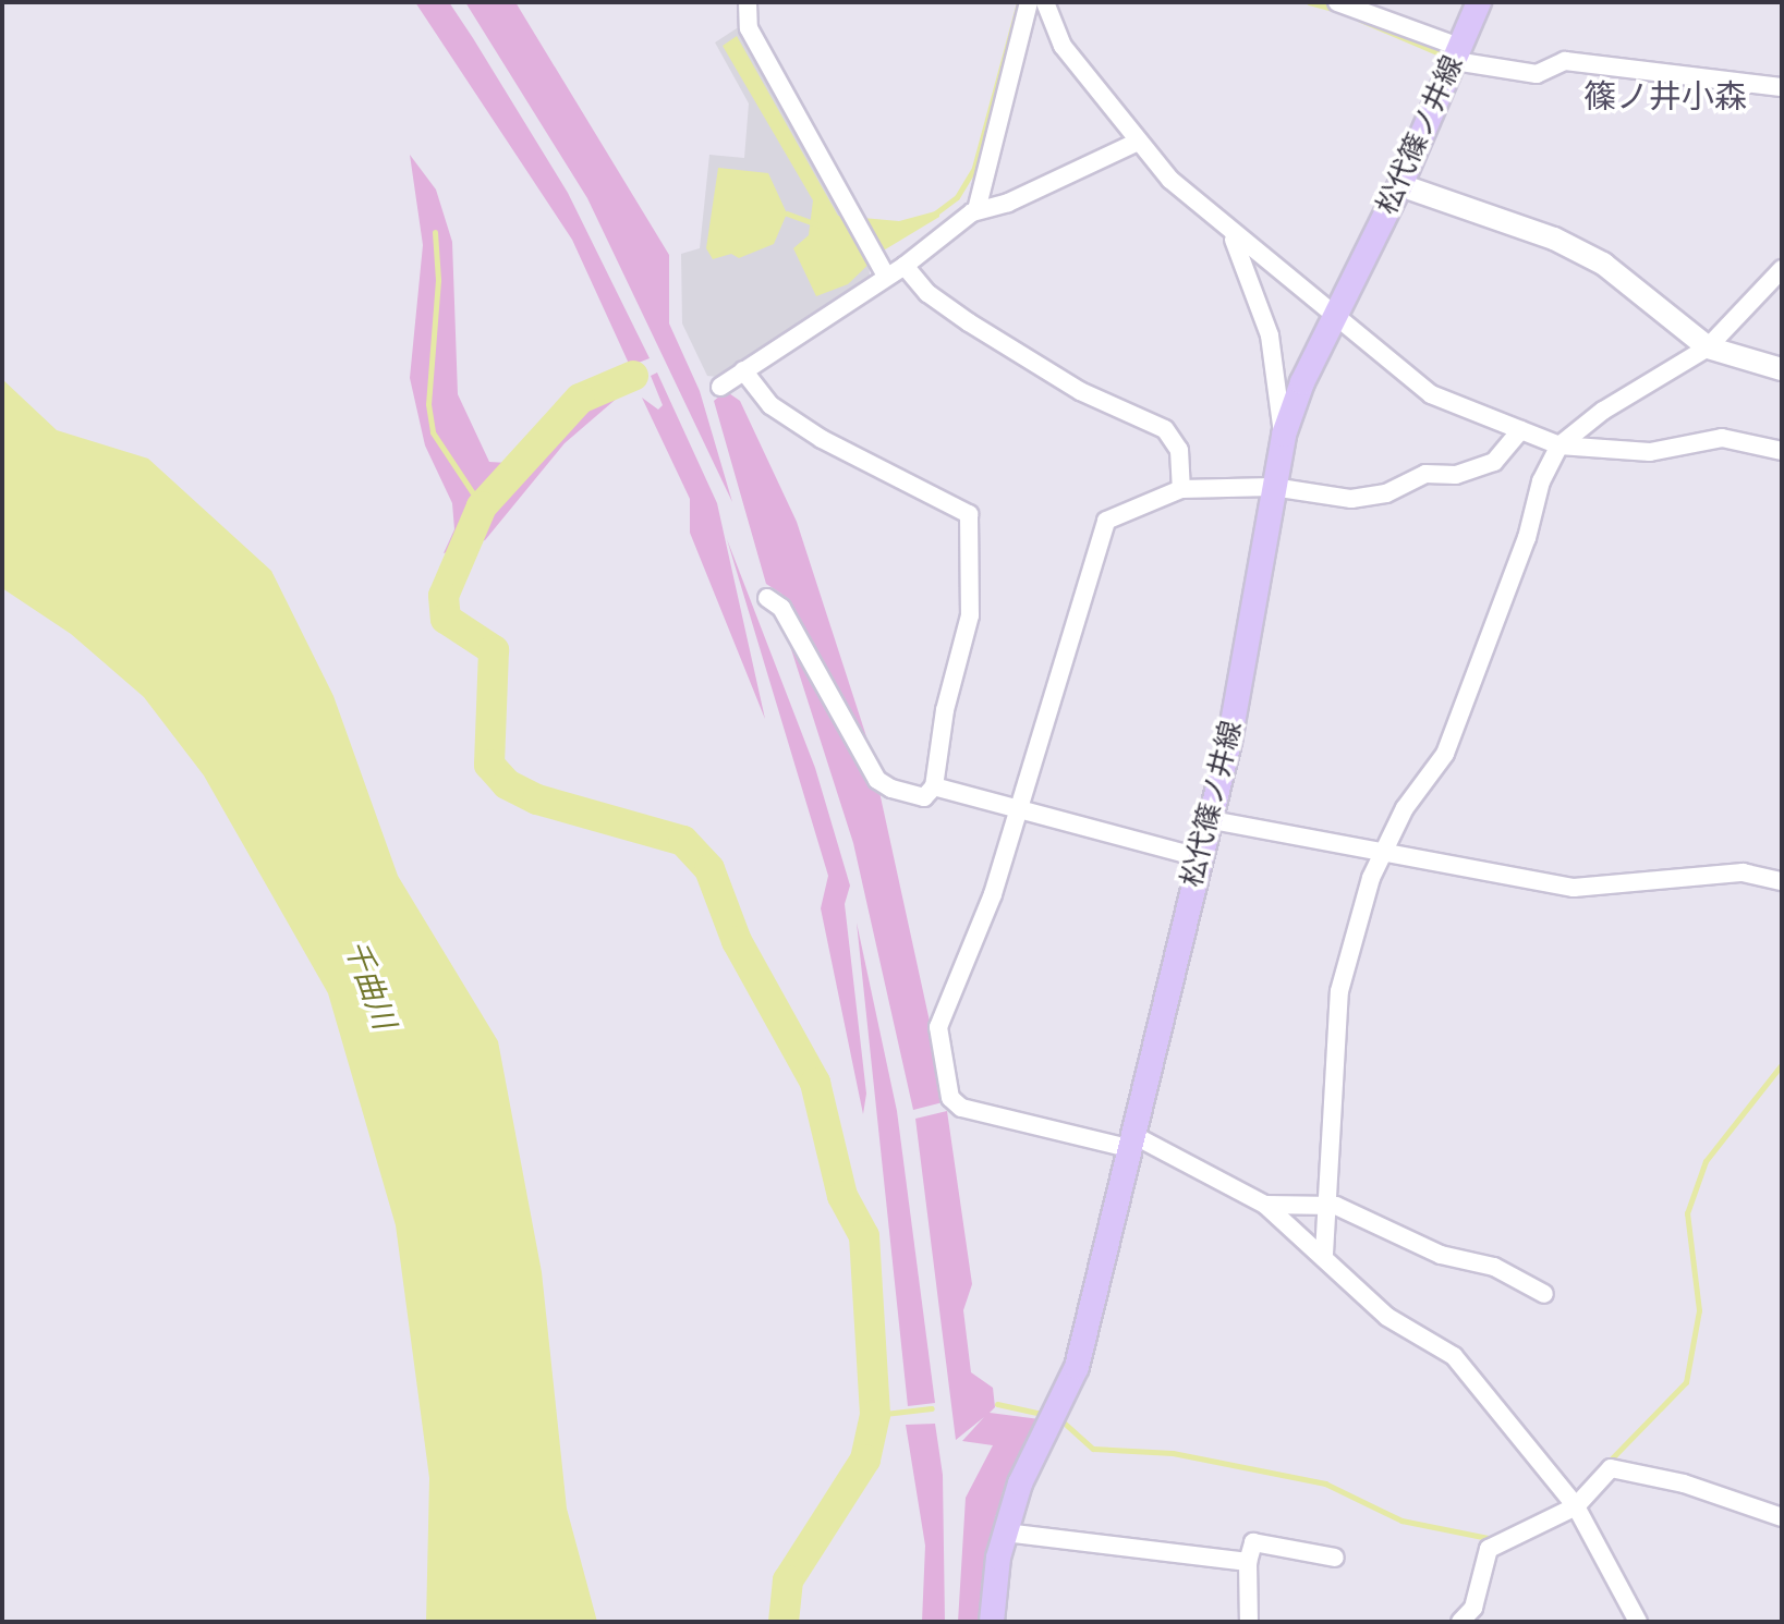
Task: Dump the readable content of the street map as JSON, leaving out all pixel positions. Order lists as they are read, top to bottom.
{
  "streets": {
    "main road": ["松代篠ノ井線"]
  },
  "districts": ["篠ノ井小森"],
  "water": ["千曲川"]
}
